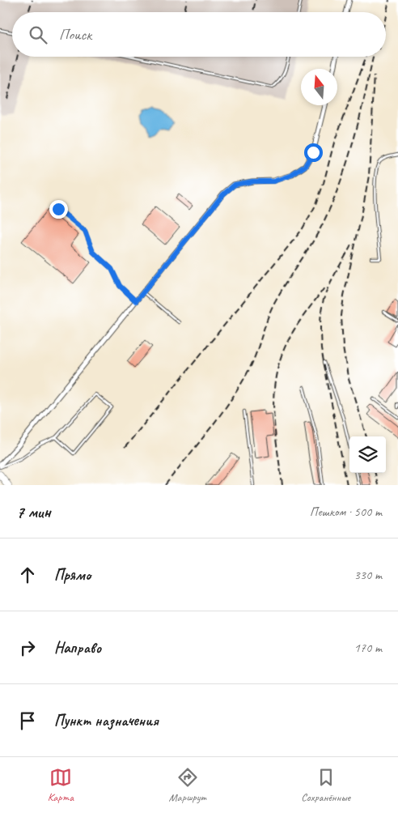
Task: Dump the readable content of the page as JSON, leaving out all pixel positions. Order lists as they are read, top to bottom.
{
  "north": "top",
  "page": {
    "search": "Поиск",
    "heading": ["7 мин", "Пешком · 500 m"],
    "list": [
      ["Прямо", "330 m"],
      ["Направо", "170 m"],
      "Пункт назначения"
    ],
    "nav": ["Карта", "Маршрут", "Сохранённые"]
  }
}
